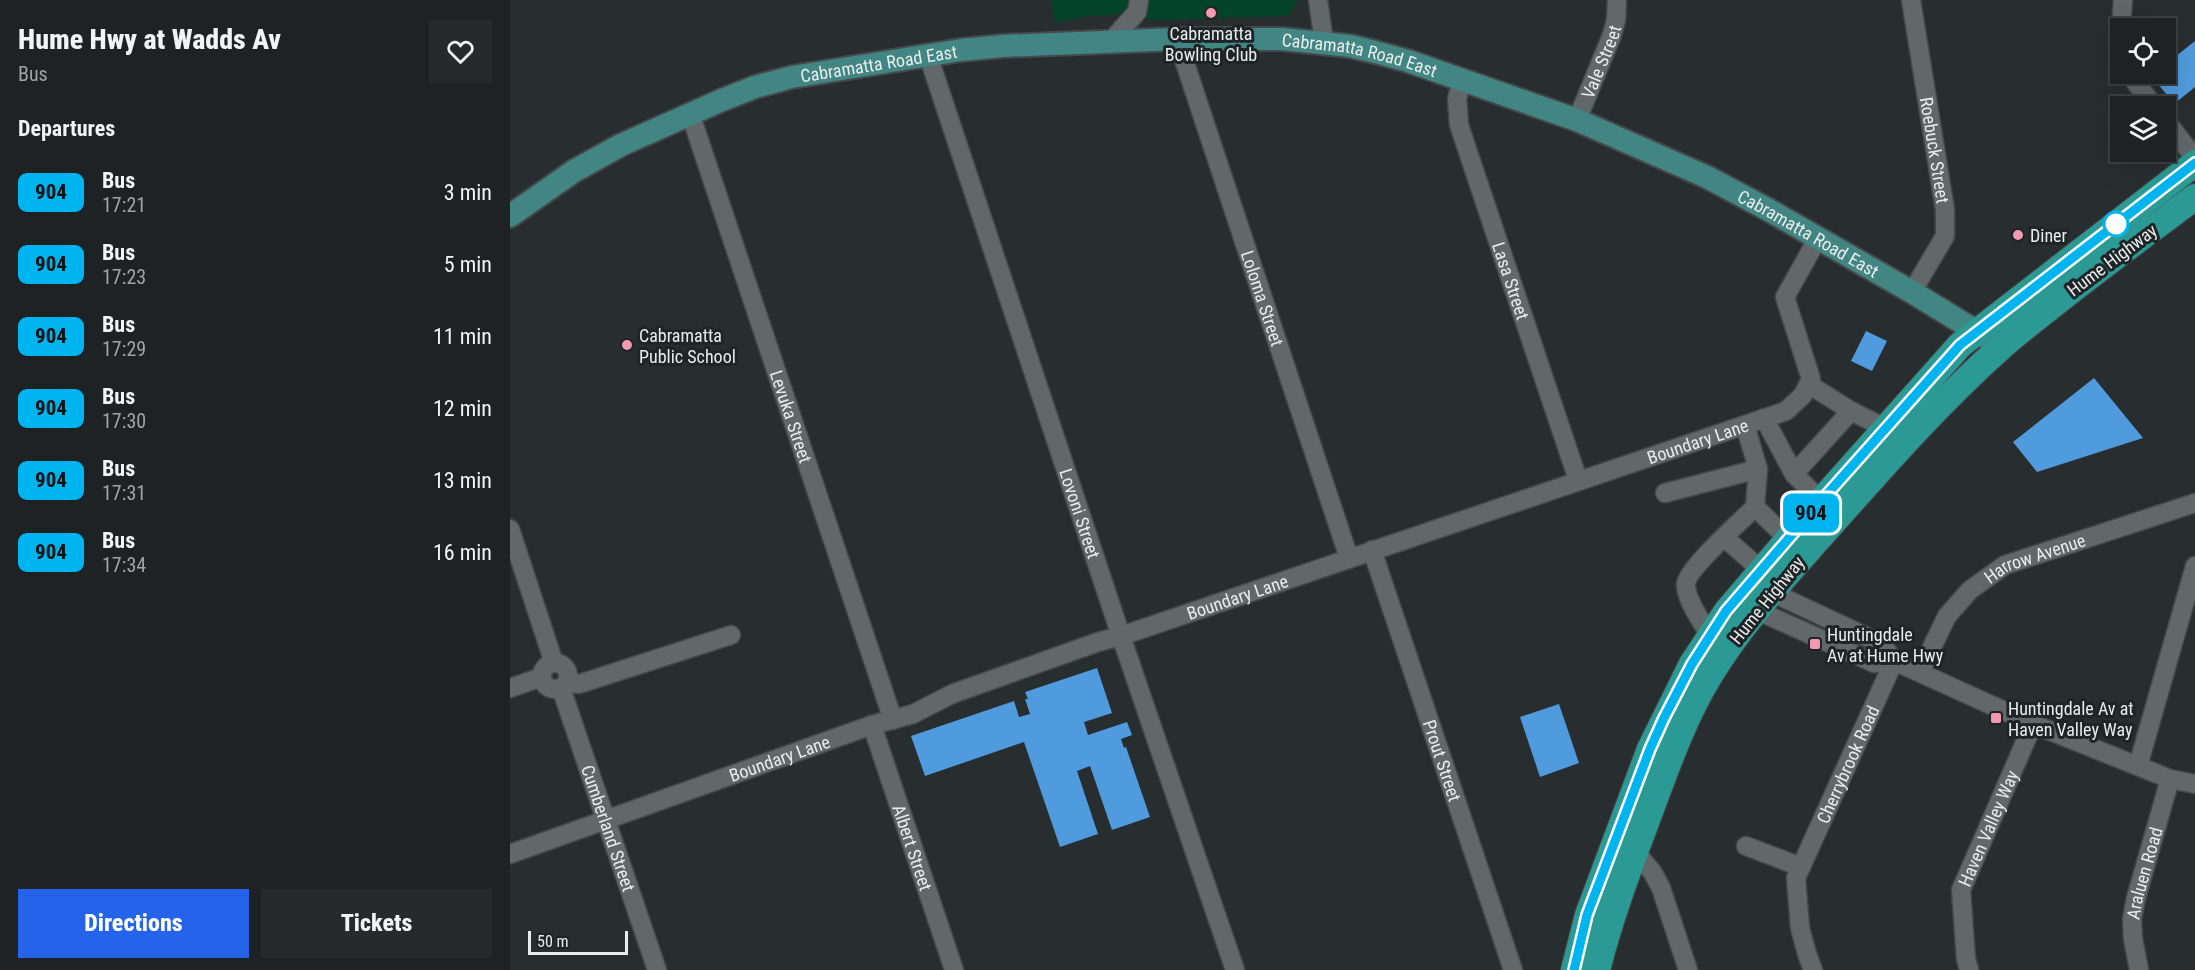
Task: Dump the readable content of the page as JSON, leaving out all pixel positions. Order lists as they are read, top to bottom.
{
  "streets": {
    "highway": ["Hume Highway"],
    "main road": ["Cabramatta Road East"],
    "street": [
      "Vale Street",
      "Roebuck Street",
      "Lasa Street",
      "Loloma Street",
      "Levuka Street",
      "Boundary Lane",
      "Lovoni Street",
      "Harrow Avenue",
      "Prout Street",
      "Cherrybrook Road",
      "Haven Valley Way",
      "Cumberland Street",
      "Albert Street",
      "Araluen Road"
    ]
  },
  "crossings": [
    ["Cabramatta Road East", "Vale Street"],
    ["Cabramatta Road East", "Roebuck Street"],
    ["Cabramatta Road East", "Hume Highway"],
    ["Cabramatta Road East", "Lasa Street"],
    ["Cabramatta Road East", "Loloma Street"],
    ["Cabramatta Road East", "Levuka Street"],
    ["Cabramatta Road East", "Lovoni Street"],
    ["Lasa Street", "Boundary Lane"],
    ["Loloma Street", "Boundary Lane"],
    ["Levuka Street", "Boundary Lane"],
    ["Boundary Lane", "Lovoni Street"],
    ["Boundary Lane", "Prout Street"],
    ["Boundary Lane", "Cumberland Street"],
    ["Boundary Lane", "Albert Street"]
  ],
  "places": {
    "other": ["Cabramatta Bowling Club", "Diner", "Cabramatta Public School"],
    "transit": ["Huntingdale Av at Hume Hwy", "Huntingdale Av at Haven Valley Way"]
  },
  "lines": ["bus line 904"],
  "scale_bar": "50 m",
  "page": {
    "heading": [
      ["Hume Hwy at Wadds Av", "Bus"],
      "Departures"
    ],
    "on_map": "904",
    "list": [
      {
        "mark": "904",
        "name": "Bus",
        "note": "17:21",
        "value": "3 min"
      },
      {
        "mark": "904",
        "name": "Bus",
        "note": "17:23",
        "value": "5 min"
      },
      {
        "mark": "904",
        "name": "Bus",
        "note": "17:29",
        "value": "11 min"
      },
      {
        "mark": "904",
        "name": "Bus",
        "note": "17:30",
        "value": "12 min"
      },
      {
        "mark": "904",
        "name": "Bus",
        "note": "17:31",
        "value": "13 min"
      },
      {
        "mark": "904",
        "name": "Bus",
        "note": "17:34",
        "value": "16 min"
      }
    ],
    "buttons": ["Directions", "Tickets"],
    "scale": "50 m"
  }
}
